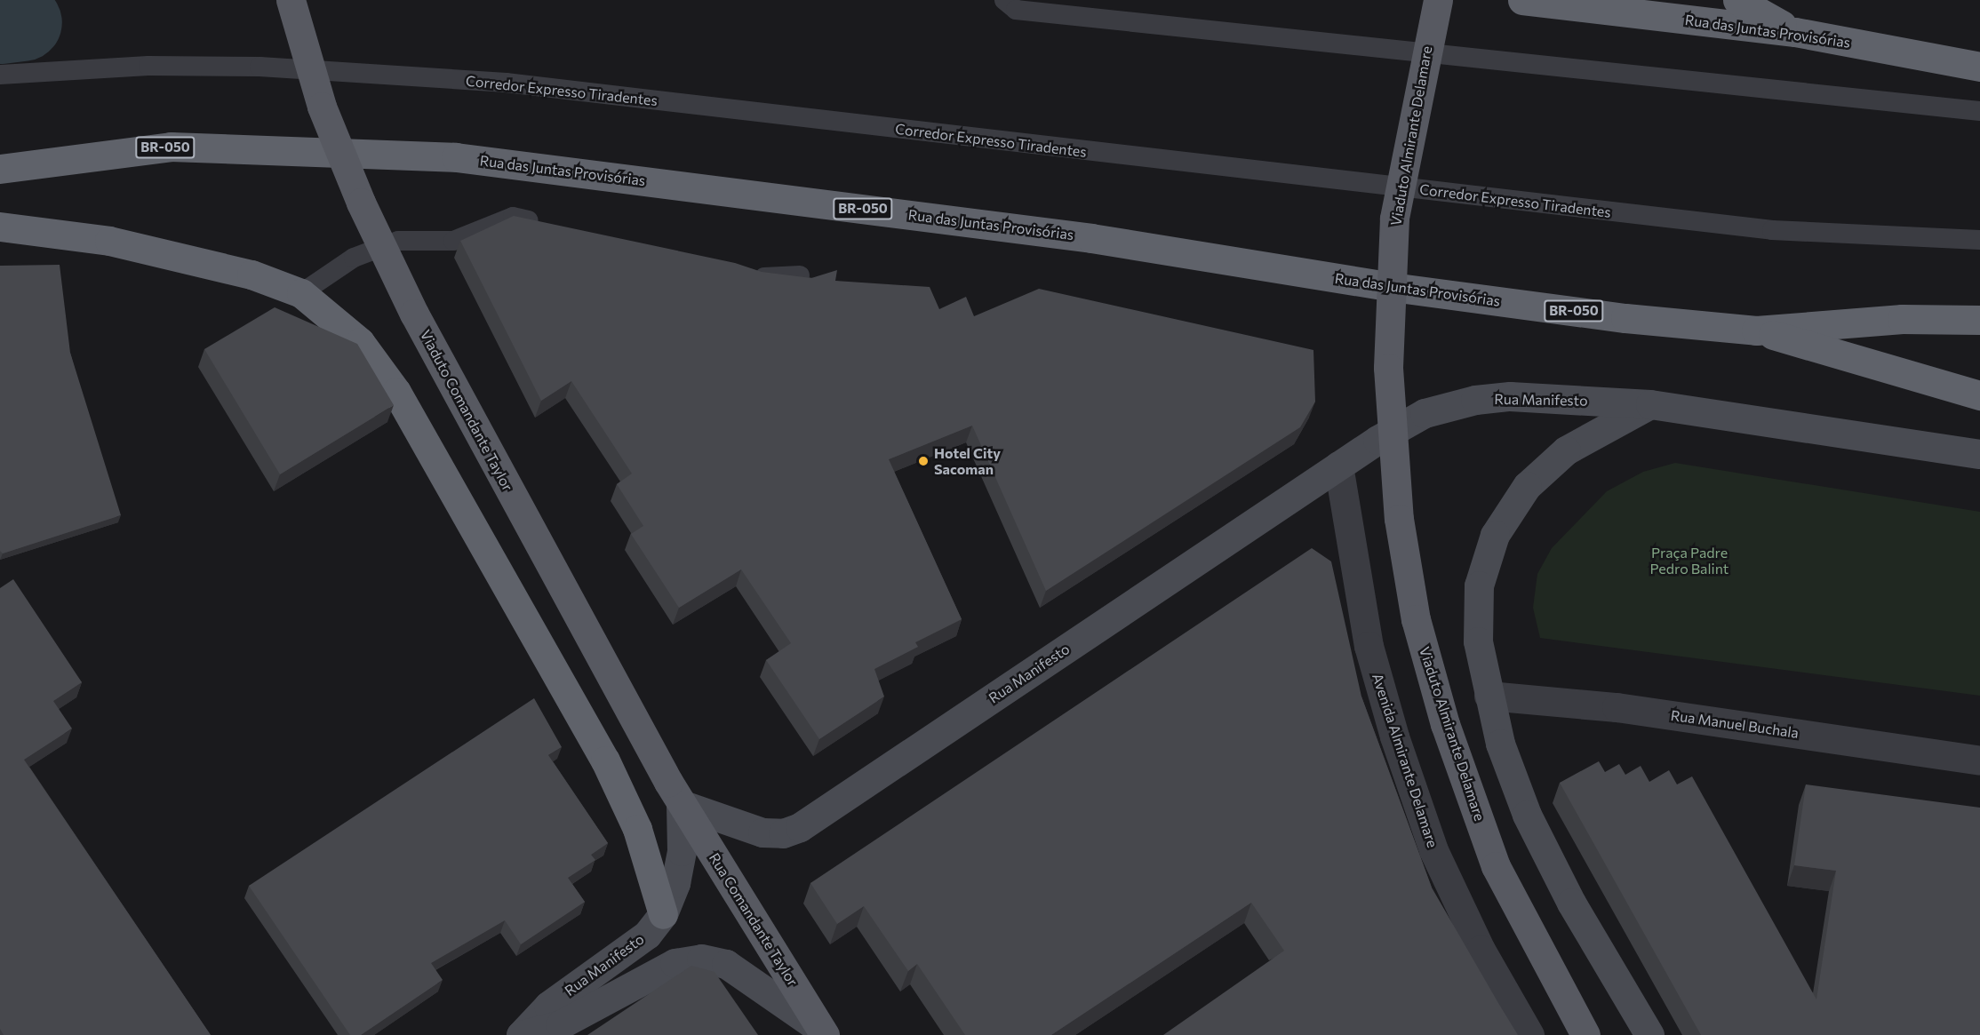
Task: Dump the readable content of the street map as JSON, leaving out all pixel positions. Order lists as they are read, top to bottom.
{
  "streets": {
    "highway": ["Rua das Juntas Provisórias", "BR-050"],
    "main road": [
      "Viaduto Almirante Delamare",
      "Rua Manifesto",
      "Viaduto Comandante Taylor",
      "Rua Comandante Taylor"
    ],
    "street": ["Rua Manuel Buchala", "Avenida Almirante Delamare"],
    "lane": ["Corredor Expresso Tiradentes"]
  },
  "crossings": [
    ["Rua Manifesto", "Viaduto Comandante Taylor"],
    ["Rua Manifesto", "Avenida Almirante Delamare"],
    ["Rua Manifesto", "Rua Comandante Taylor"],
    ["Viaduto Comandante Taylor", "Rua Comandante Taylor"]
  ],
  "parks": ["Praça Padre Pedro Balint"],
  "places": ["Hotel City Sacoman"]
}
